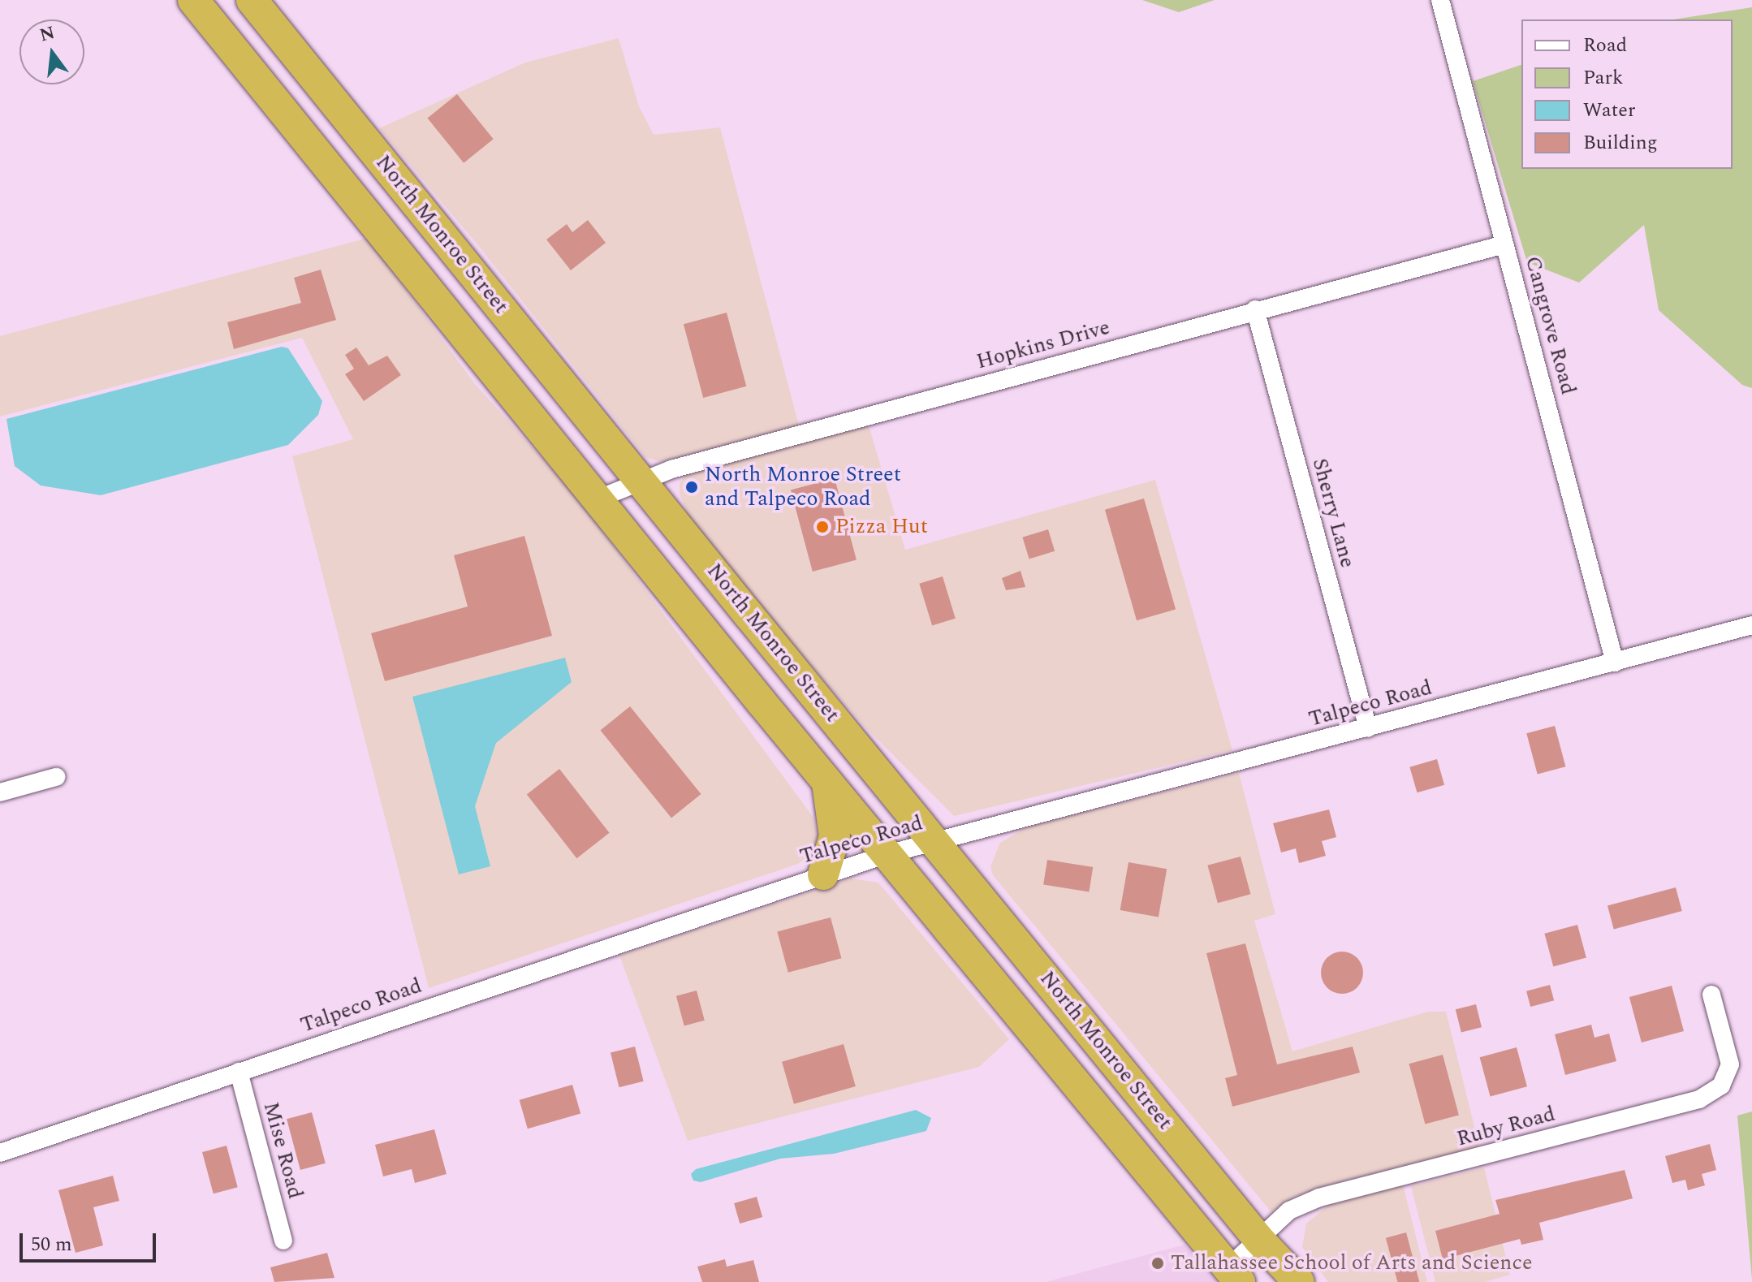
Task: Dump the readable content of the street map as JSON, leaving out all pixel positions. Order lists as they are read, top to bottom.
{
  "streets": {
    "highway": ["North Monroe Street"],
    "street": [
      "Cangrove Road",
      "Hopkins Drive",
      "Sherry Lane",
      "Talpeco Road",
      "Ruby Road",
      "Mise Road"
    ]
  },
  "crossings": [
    ["North Monroe Street", "Hopkins Drive"],
    ["North Monroe Street", "Talpeco Road"],
    ["North Monroe Street", "Ruby Road"],
    ["Cangrove Road", "Hopkins Drive"],
    ["Cangrove Road", "Talpeco Road"],
    ["Hopkins Drive", "Sherry Lane"],
    ["Sherry Lane", "Talpeco Road"],
    ["Talpeco Road", "Mise Road"]
  ],
  "places": ["North Monroe Street and Talpeco Road", "Pizza Hut", "Tallahassee School of Arts and Science"],
  "legend": [
    "Road",
    "Park",
    "Water",
    "Building"
  ],
  "scale_bar": "50 m",
  "north": "top"
}
